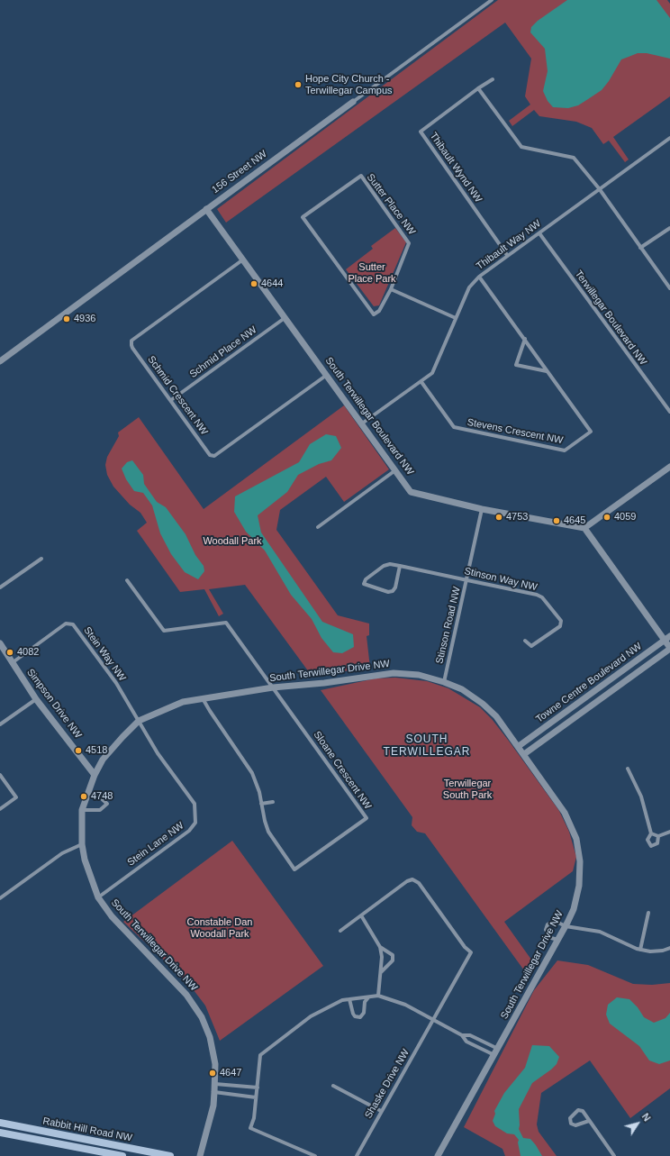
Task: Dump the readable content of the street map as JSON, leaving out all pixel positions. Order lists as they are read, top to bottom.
{
  "streets": {
    "main road": ["Rabbit Hill Road NW"],
    "street": [
      "Thibault Wynd NW",
      "156 Street NW",
      "Sutter Place NW",
      "Thibault Way NW",
      "Terwillegar Boulevard NW",
      "Schmid Place NW",
      "Schmid Crescent NW",
      "South Terwillegar Boulevard NW",
      "Stevens Crescent NW",
      "Stinson Way NW",
      "Stinson Road NW",
      "Stein Way NW",
      "South Terwillegar Drive NW",
      "Towne Centre Boulevard NW",
      "Simpson Drive NW",
      "Sloane Crescent NW",
      "Stein Lane NW",
      "Shaske Drive NW"
    ]
  },
  "crossings": [
    ["Thibault Wynd NW", "Thibault Way NW"],
    ["156 Street NW", "South Terwillegar Boulevard NW"],
    ["Thibault Way NW", "Terwillegar Boulevard NW"],
    ["Thibault Way NW", "South Terwillegar Boulevard NW"],
    ["Thibault Way NW", "Stevens Crescent NW"],
    ["Schmid Place NW", "Schmid Crescent NW"],
    ["Schmid Place NW", "South Terwillegar Boulevard NW"],
    ["Schmid Crescent NW", "South Terwillegar Boulevard NW"],
    ["South Terwillegar Boulevard NW", "Stinson Road NW"],
    ["Stinson Way NW", "Stinson Road NW"],
    ["Stinson Road NW", "South Terwillegar Drive NW"],
    ["Stein Way NW", "South Terwillegar Drive NW"],
    ["Stein Way NW", "Simpson Drive NW"],
    ["Stein Way NW", "Stein Lane NW"],
    ["South Terwillegar Drive NW", "Towne Centre Boulevard NW"],
    ["South Terwillegar Drive NW", "Simpson Drive NW"],
    ["South Terwillegar Drive NW", "Sloane Crescent NW"],
    ["South Terwillegar Drive NW", "Stein Lane NW"]
  ],
  "districts": ["SOUTH TERWILLEGAR"],
  "parks": [
    "Sutter Place Park",
    "Woodall Park",
    "Terwillegar South Park",
    "Constable Dan Woodall Park"
  ],
  "places": [
    "Hope City Church - Terwillegar Campus",
    "4644",
    "4936",
    "4753",
    "4059",
    "4645",
    "4082",
    "4518",
    "4748",
    "4647"
  ],
  "north": "top right"
}
